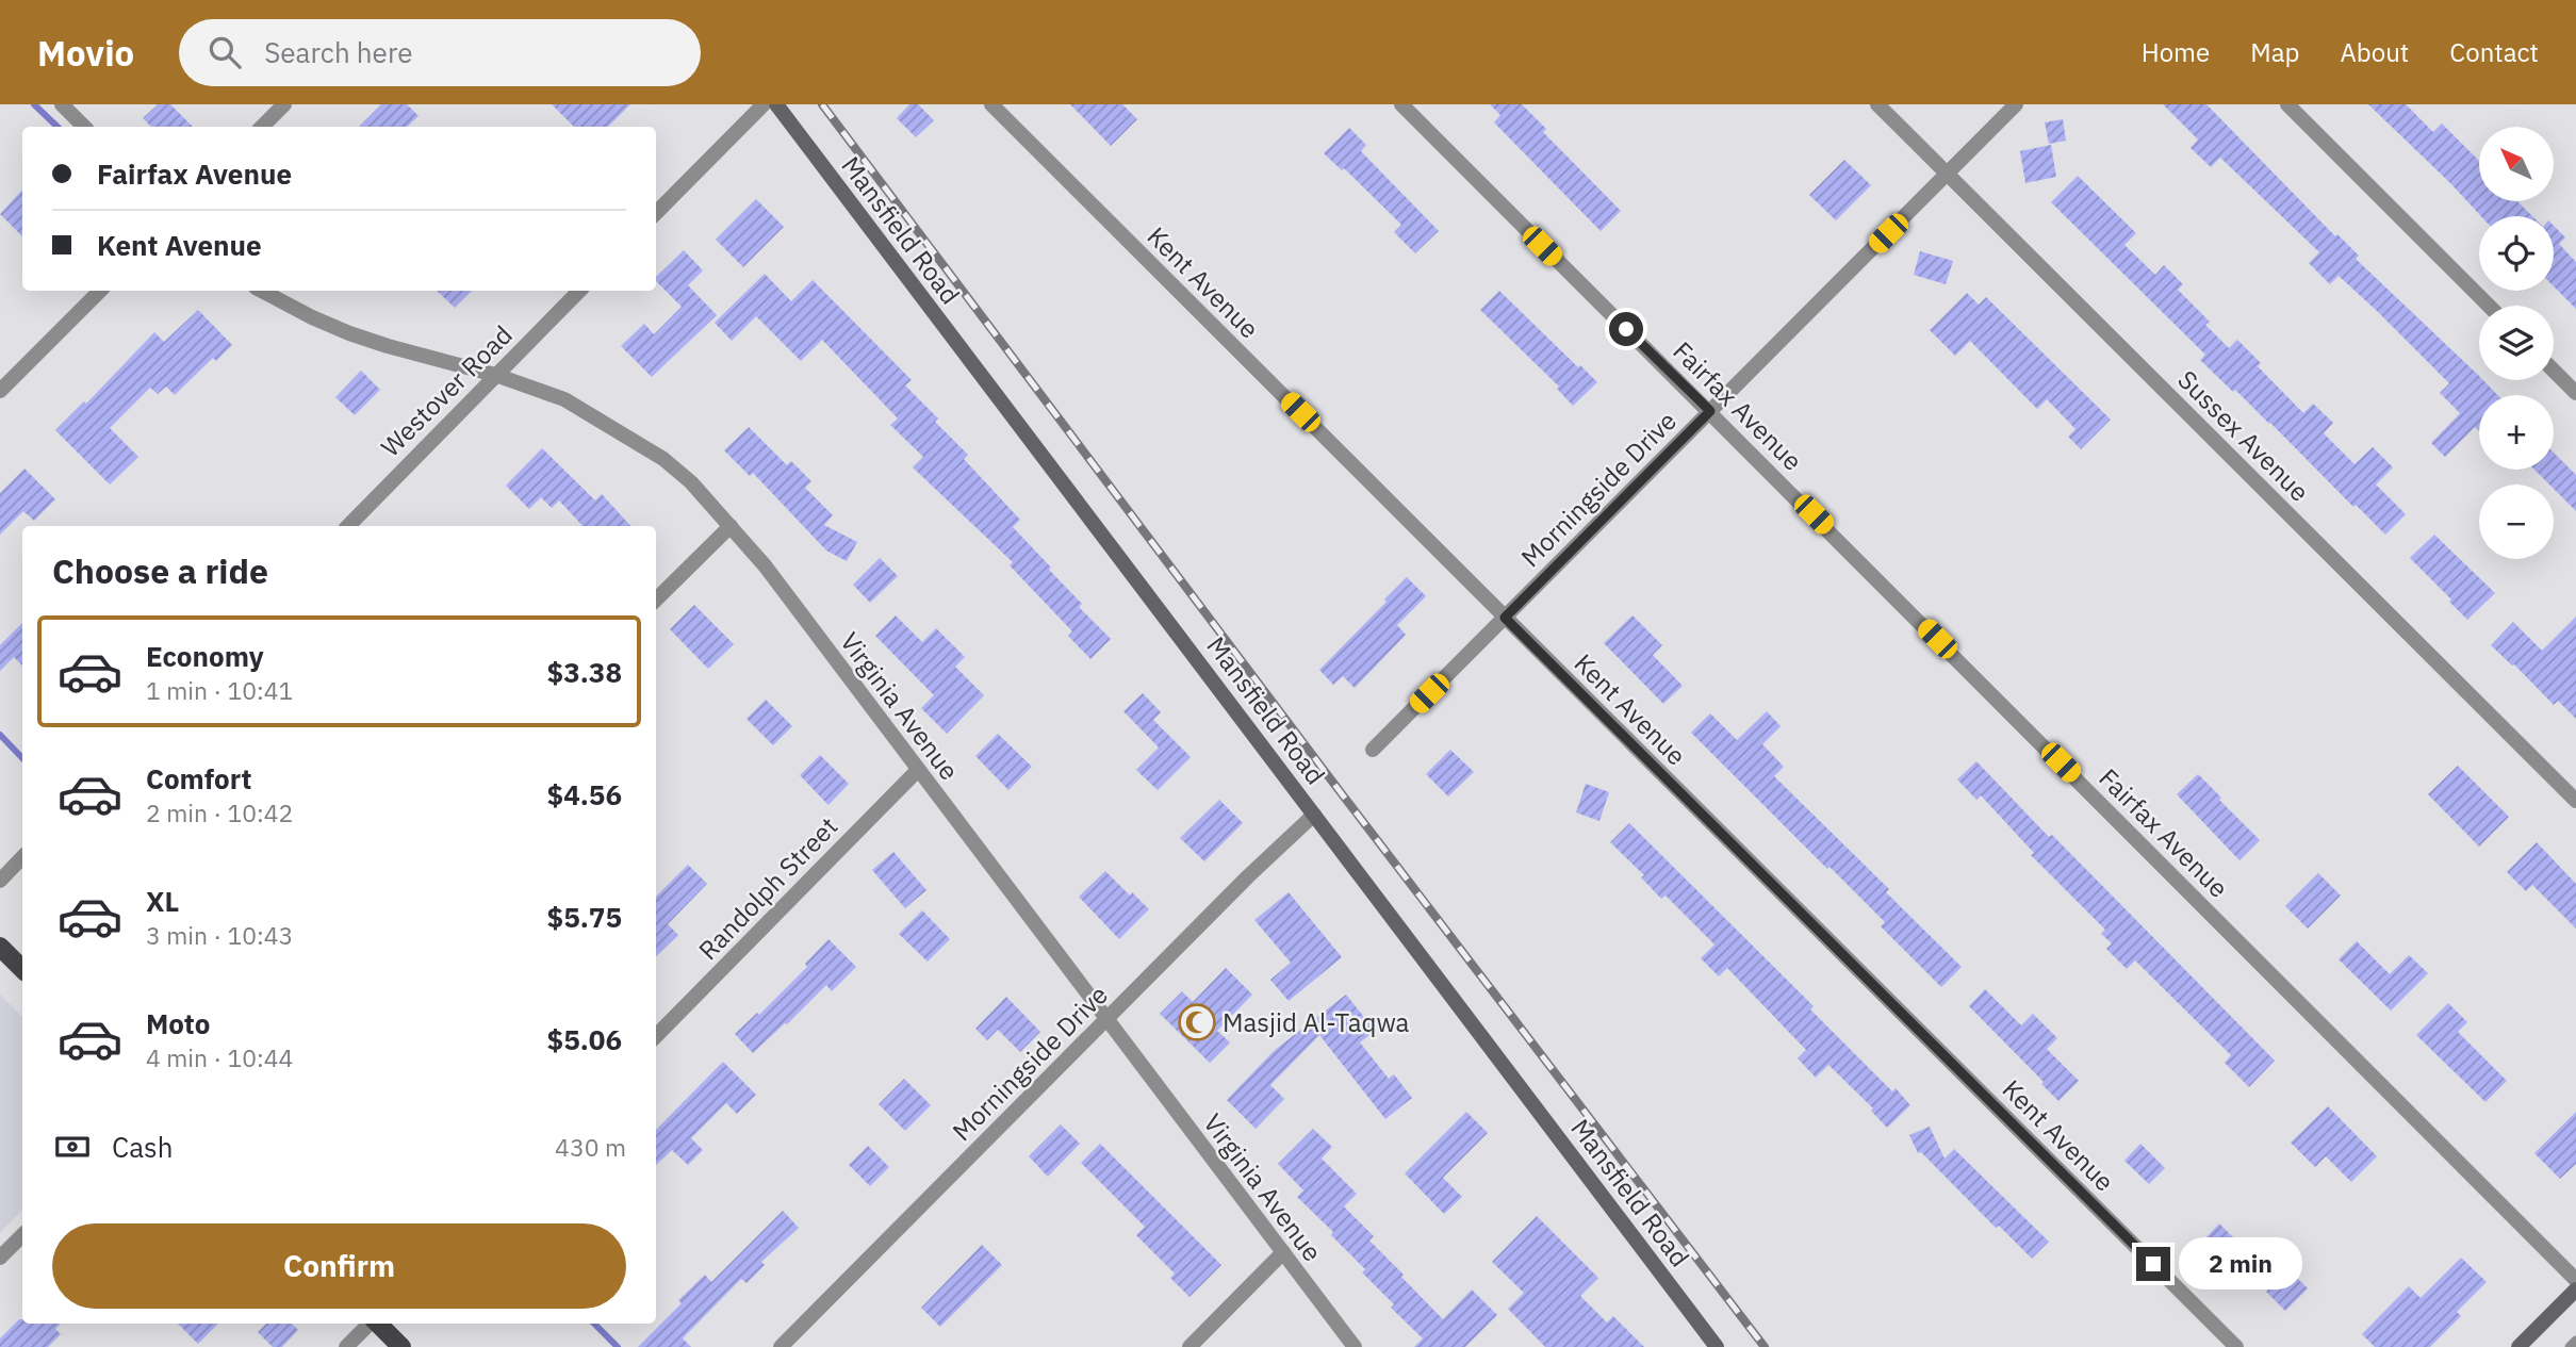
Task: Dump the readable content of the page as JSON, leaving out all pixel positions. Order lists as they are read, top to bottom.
{
  "streets": {
    "main road": ["Mansfield Road"],
    "street": [
      "Kent Avenue",
      "Westover Road",
      "Fairfax Avenue",
      "Sussex Avenue",
      "Morningside Drive",
      "Virginia Avenue",
      "Randolph Street"
    ]
  },
  "crossings": [
    ["Mansfield Road", "Morningside Drive"],
    ["Kent Avenue", "Morningside Drive"],
    ["Westover Road", "Virginia Avenue"],
    ["Fairfax Avenue", "Morningside Drive"],
    ["Sussex Avenue", "Morningside Drive"],
    ["Morningside Drive", "Virginia Avenue"],
    ["Virginia Avenue", "Randolph Street"]
  ],
  "places": {
    "mosque": ["Masjid Al-Taqwa"]
  },
  "north": "top left",
  "page": {
    "header": "Movio",
    "search": "Search here",
    "nav": [
      "Home",
      "Map",
      "About",
      "Contact"
    ],
    "map_buttons": ["+", "−"],
    "banner": ["Fairfax Avenue", "Kent Avenue"],
    "heading": "Choose a ride",
    "list": [
      {
        "name": "Economy",
        "note": "1 min · 10:41",
        "value": "$3.38"
      },
      {
        "name": "Comfort",
        "note": "2 min · 10:42",
        "value": "$4.56"
      },
      {
        "name": "XL",
        "note": "3 min · 10:43",
        "value": "$5.75"
      },
      {
        "name": "Moto",
        "note": "4 min · 10:44",
        "value": "$5.06"
      }
    ],
    "pay": ["Cash", "430 m"],
    "buttons": "Confirm",
    "bubble": "2 min"
  }
}
